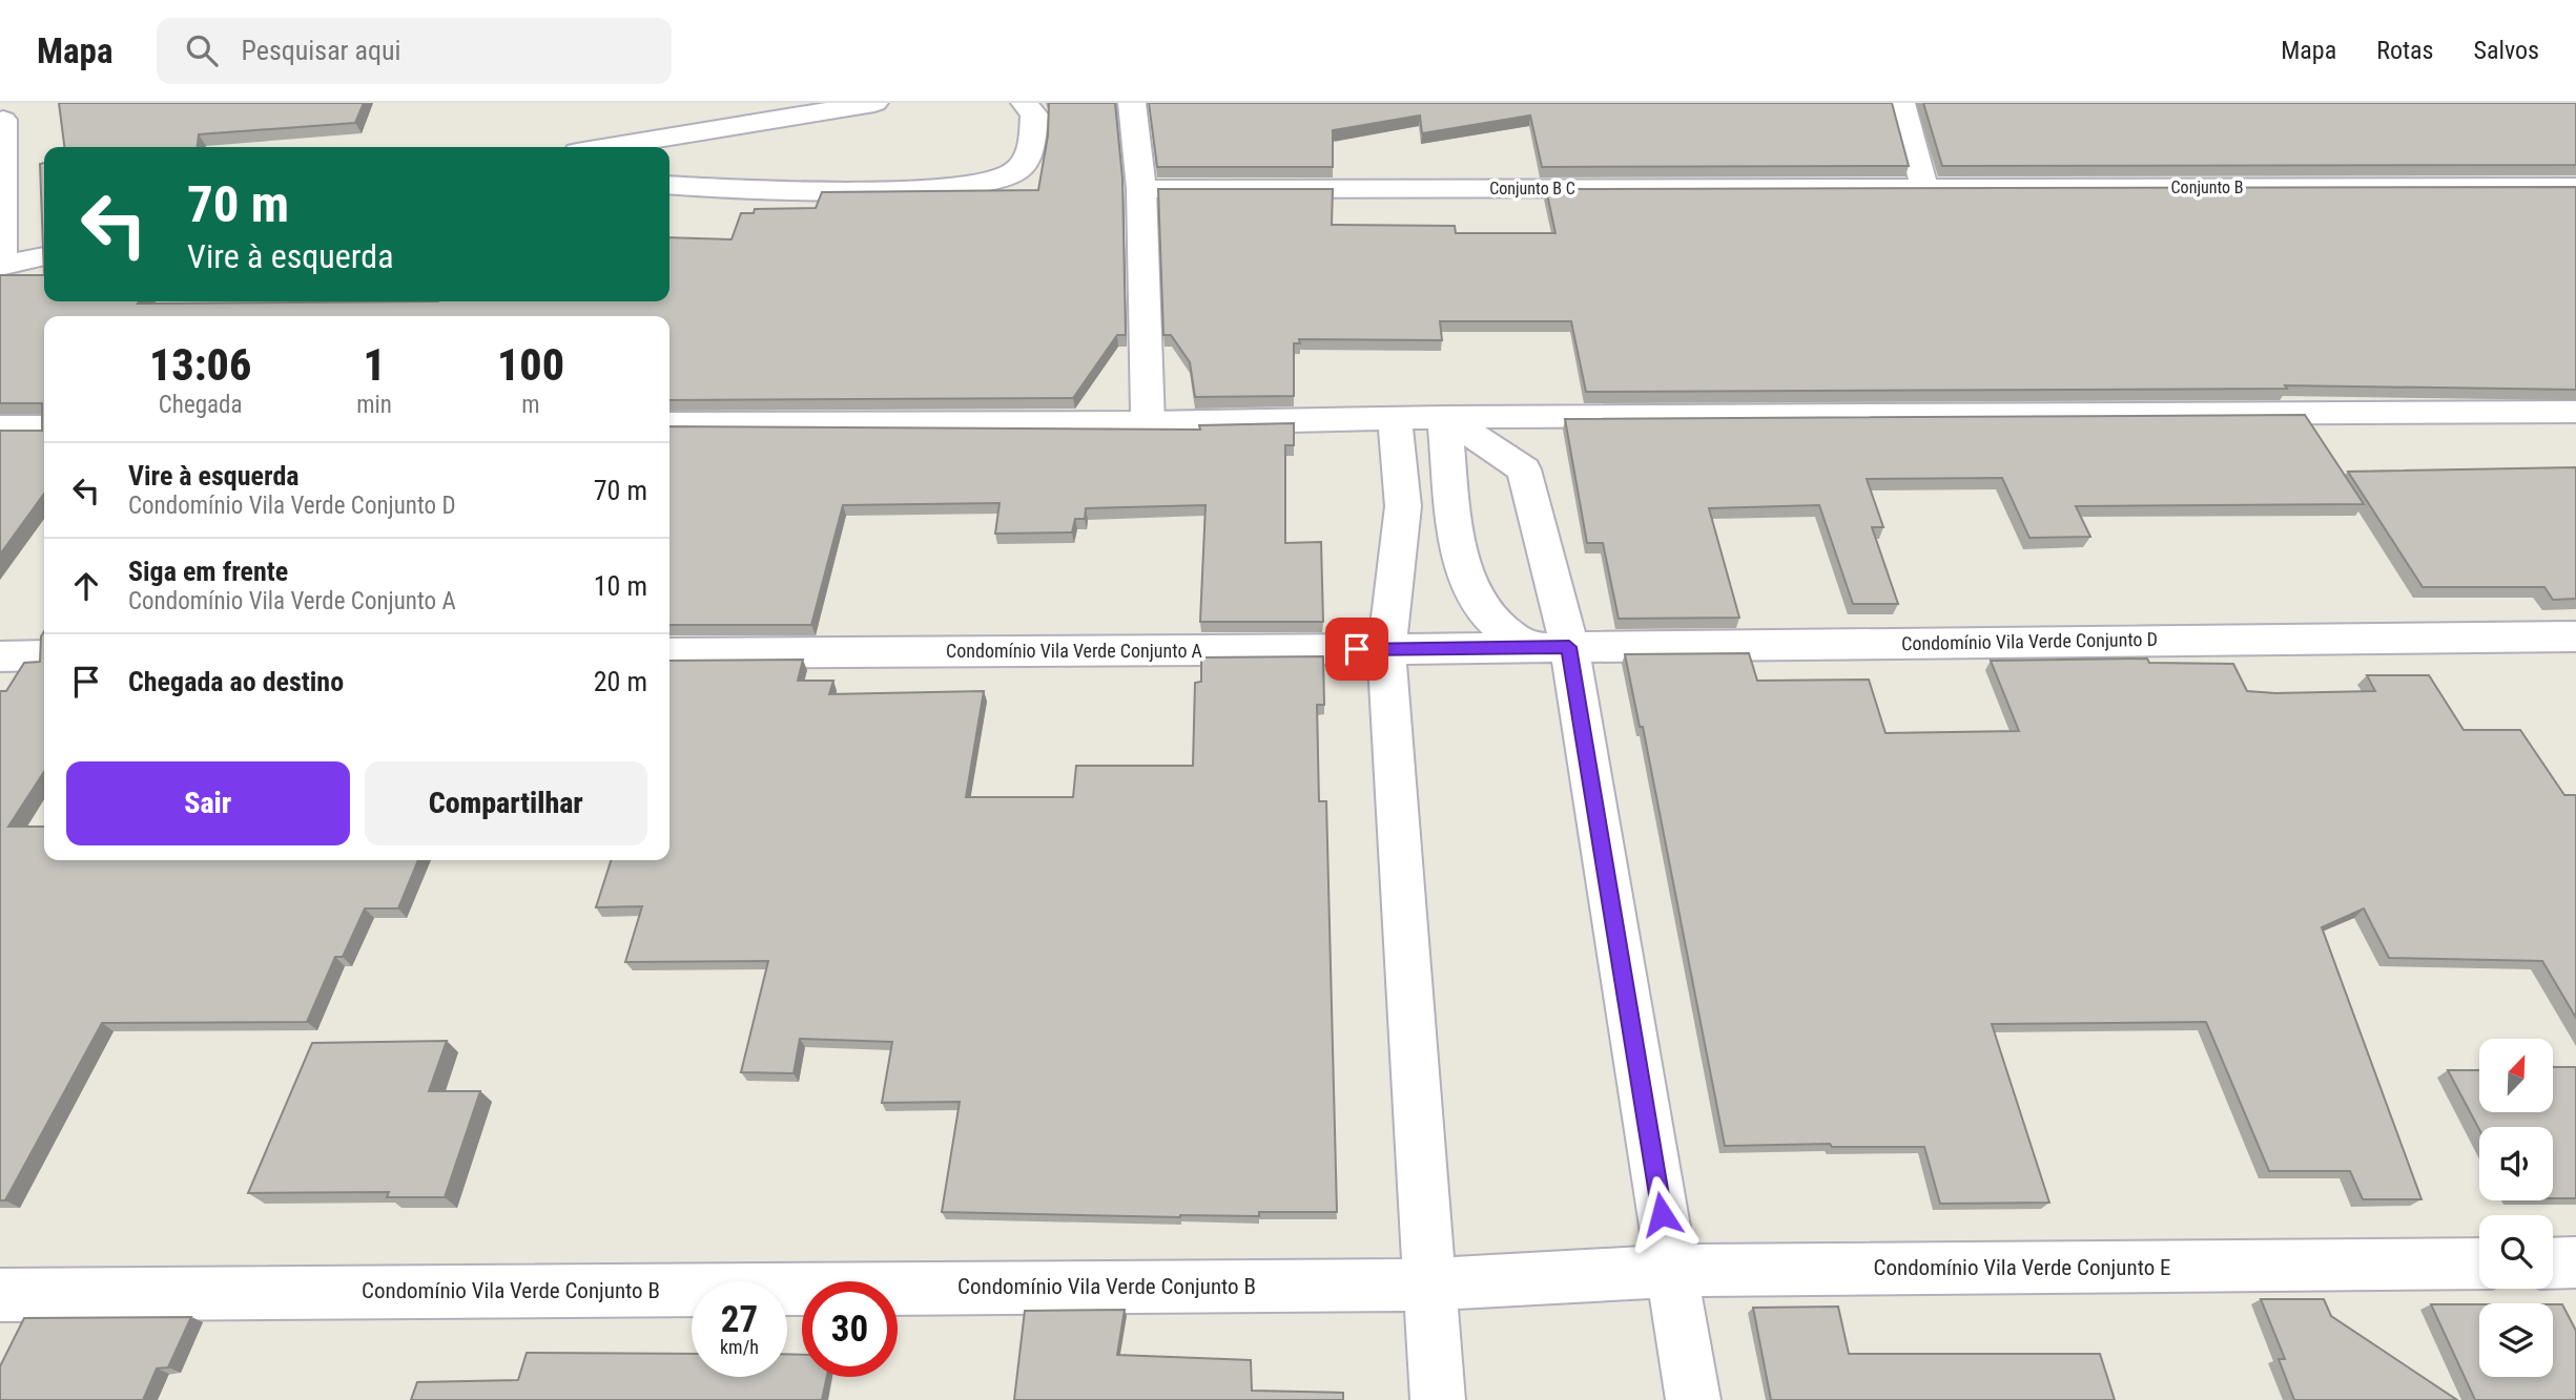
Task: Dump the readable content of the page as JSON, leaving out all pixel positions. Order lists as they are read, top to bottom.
{
  "streets": {
    "street": [
      "Conjunto B",
      "Conjunto B C",
      "Condomínio Vila Verde Conjunto D",
      "Condomínio Vila Verde Conjunto A",
      "Condomínio Vila Verde Conjunto E",
      "Condomínio Vila Verde Conjunto B"
    ]
  },
  "crossings": [
    ["Conjunto B", "Conjunto B C"],
    ["Condomínio Vila Verde Conjunto D", "Condomínio Vila Verde Conjunto A"],
    ["Condomínio Vila Verde Conjunto E", "Condomínio Vila Verde Conjunto B"]
  ],
  "north": "top right",
  "page": {
    "header": "Mapa",
    "search": "Pesquisar aqui",
    "nav": ["Mapa", "Rotas", "Salvos"],
    "turn": ["70 m", "Vire à esquerda"],
    "eta": [
      "13:06",
      "Chegada",
      "1",
      "min",
      "100",
      "m"
    ],
    "list": [
      {
        "name": "Vire à esquerda",
        "note": "Condomínio Vila Verde Conjunto D",
        "value": "70 m"
      },
      {
        "name": "Siga em frente",
        "note": "Condomínio Vila Verde Conjunto A",
        "value": "10 m"
      },
      {
        "name": "Chegada ao destino",
        "value": "20 m"
      }
    ],
    "buttons": ["Sair", "Compartilhar"],
    "speed": "27 km/h",
    "limit": "30"
  }
}
